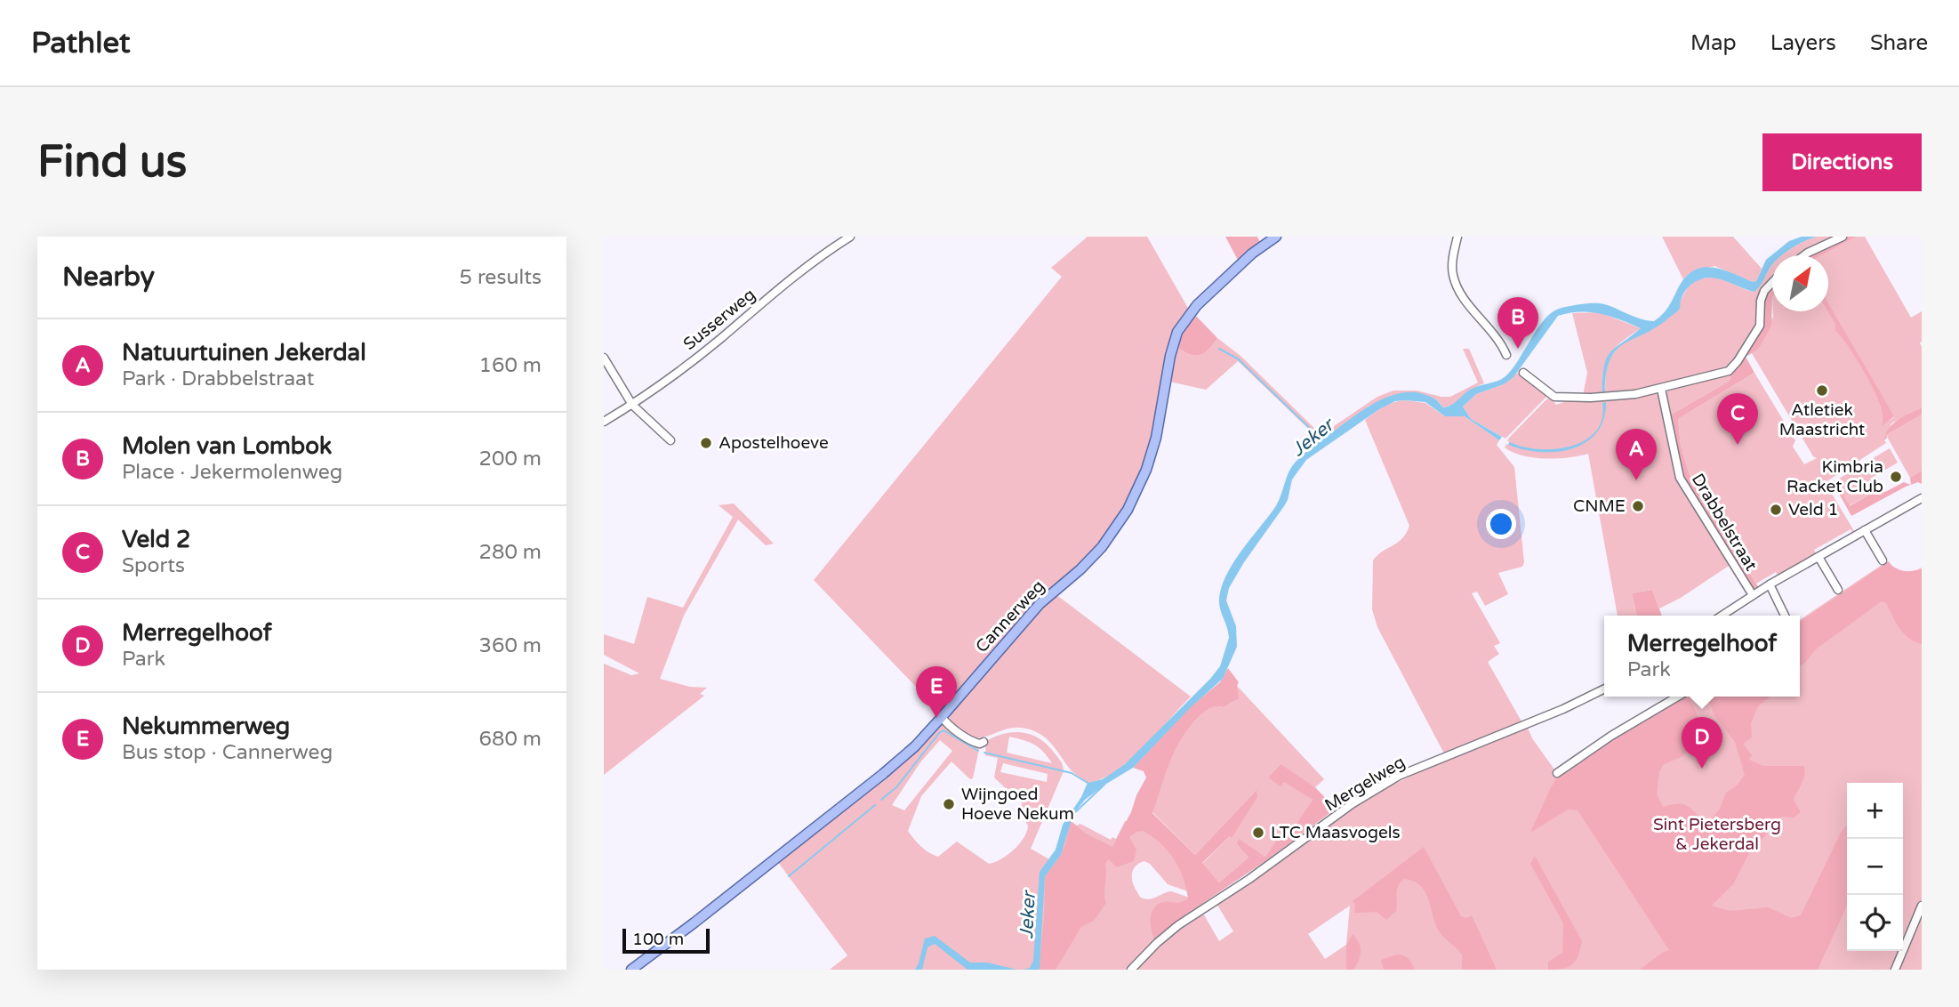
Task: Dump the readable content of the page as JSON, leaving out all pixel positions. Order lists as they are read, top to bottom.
{
  "streets": {
    "main road": ["Cannerweg"],
    "street": ["Susserweg", "Drabbelstraat", "Mergelweg"]
  },
  "water": ["Jeker"],
  "parks": ["Sint Pietersberg & Jekerdal"],
  "places": [
    "Atletiek Maastricht",
    "Apostelhoeve",
    "Kimbria Racket Club",
    "CNME",
    "Veld 1",
    "Wijngoed Hoeve Nekum",
    "LTC Maasvogels"
  ],
  "scale_bar": "100 m",
  "north": "top right",
  "page": {
    "header": "Pathlet",
    "nav": ["Map", "Layers", "Share"],
    "buttons": "Directions",
    "title": "Find us",
    "heading": ["Nearby", "5 results"],
    "pins": [
      "B",
      "C",
      "A",
      "E",
      "D"
    ],
    "list": [
      {
        "mark": "A",
        "name": "Natuurtuinen Jekerdal",
        "note": "Park · Drabbelstraat",
        "value": "160 m"
      },
      {
        "mark": "B",
        "name": "Molen van Lombok",
        "note": "Place · Jekermolenweg",
        "value": "200 m"
      },
      {
        "mark": "C",
        "name": "Veld 2",
        "note": "Sports",
        "value": "280 m"
      },
      {
        "mark": "D",
        "name": "Merregelhoof",
        "note": "Park",
        "value": "360 m"
      },
      {
        "mark": "E",
        "name": "Nekummerweg",
        "note": "Bus stop · Cannerweg",
        "value": "680 m"
      }
    ],
    "popup": ["Merregelhoof", "Park"],
    "map_buttons": ["+", "−"],
    "scale": "100 m"
  }
}
